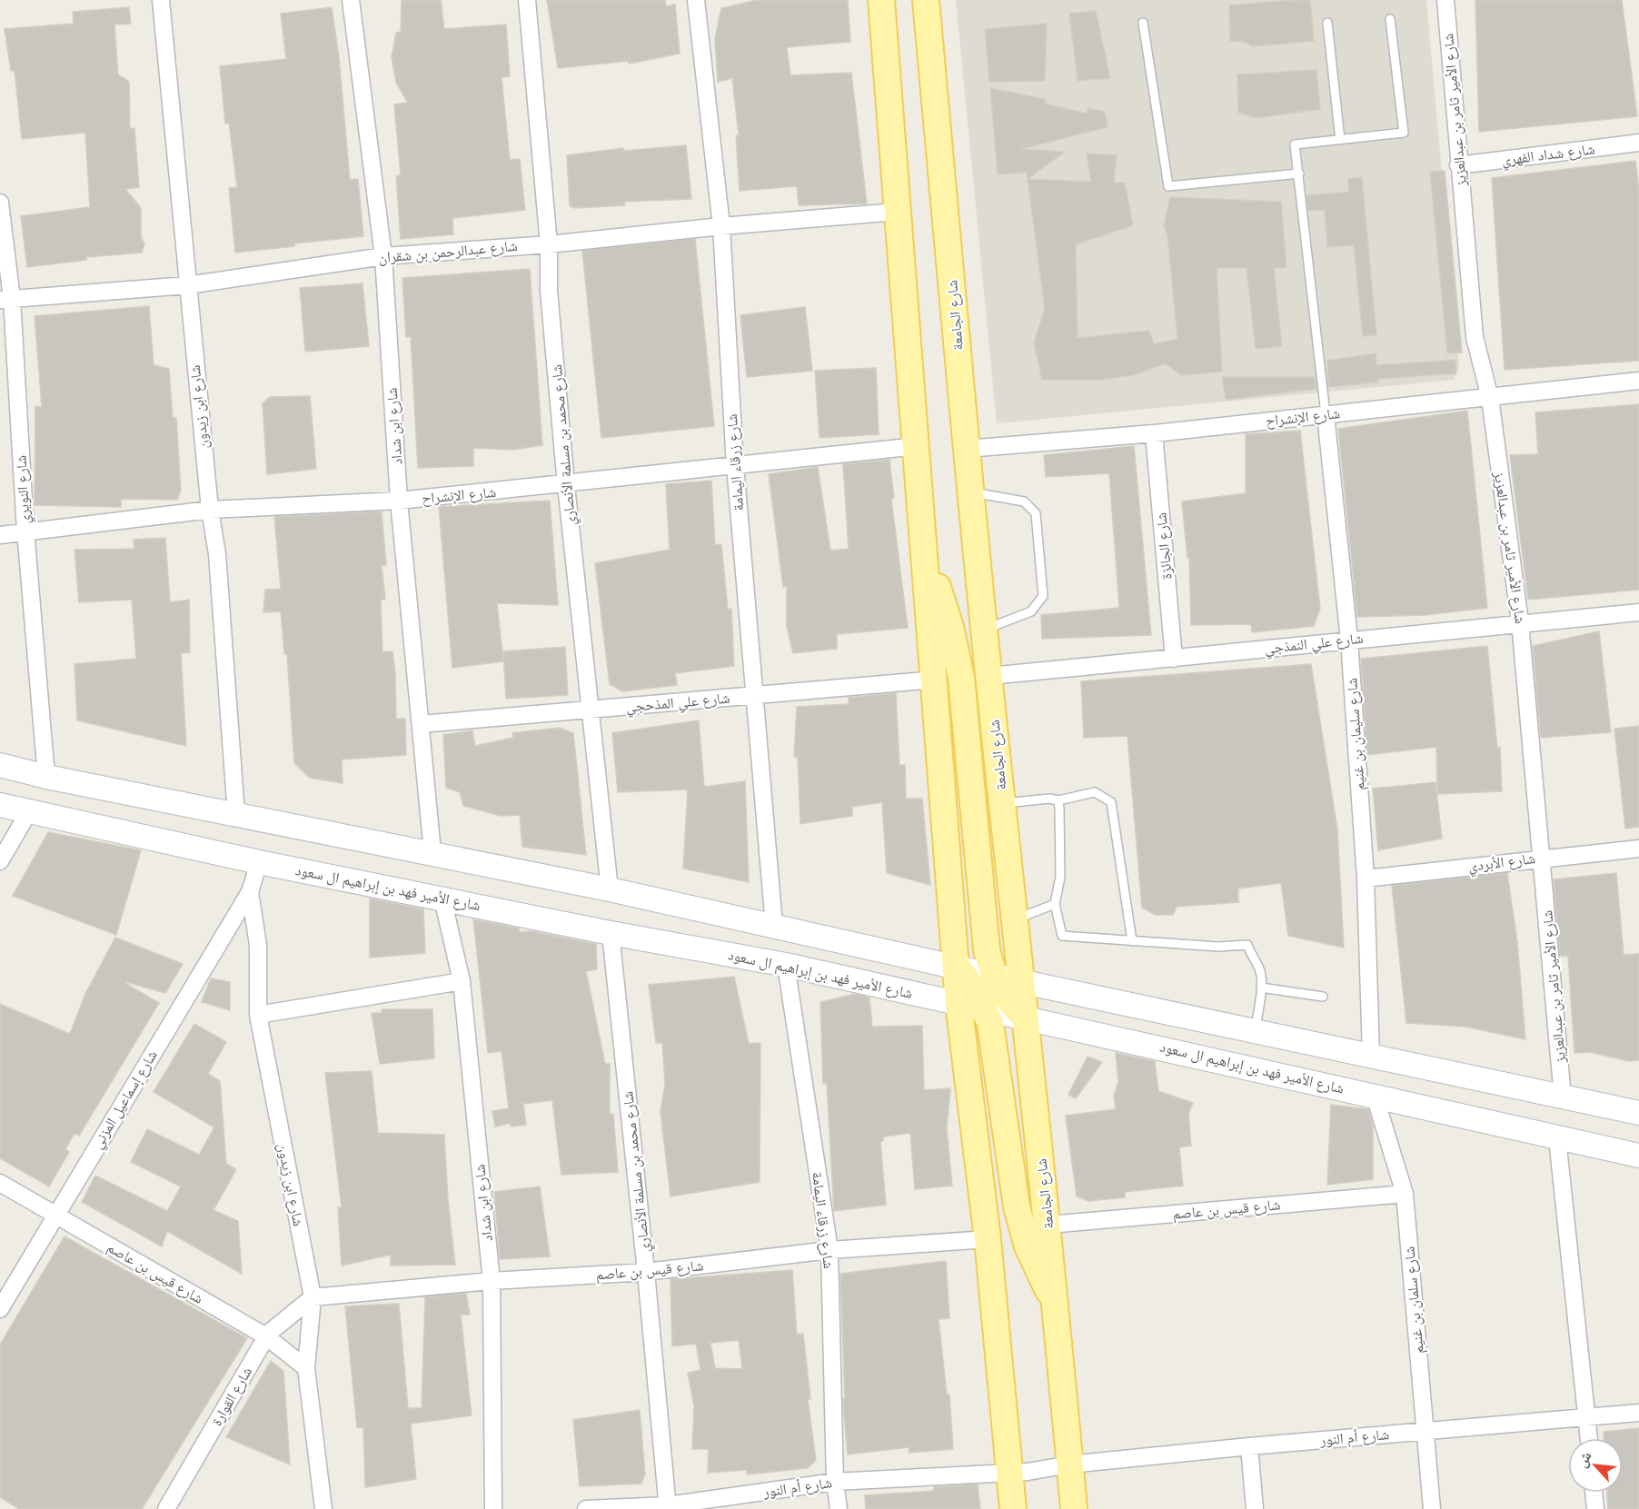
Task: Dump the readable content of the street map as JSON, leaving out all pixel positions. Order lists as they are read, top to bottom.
{
  "streets": {
    "main road": ["شارع الجامعة", "شارع الأمير فهد بن إبراهيم ال سعود"],
    "street": [
      "شارع الأمير ثامر بن عبدالعزيز",
      "شارع شداد الفهري",
      "شارع عبدالرحمن بن شقران",
      "شارع ابن زيدون",
      "شارع الإنشراح",
      "شارع ابن شداد",
      "شارع محمد بن مسلمة الأنصاري",
      "شارع زرقاء اليمامة",
      "شارع النويري",
      "شارع الجائزة",
      "شارع علي النمذجي",
      "شارع علي المذحجي",
      "شارع سليمان بن غنيم",
      "شارع الأبردي",
      "شارع إسماعيل المزني",
      "شارع قيس بن عاصم",
      "شارع سلمان بن غنيم",
      "شارع القوارة",
      "شارع أم النور"
    ]
  },
  "crossings": [
    ["شارع الأمير ثامر بن عبدالعزيز", "شارع شداد الفهري"],
    ["شارع الأمير ثامر بن عبدالعزيز", "شارع الإنشراح"],
    ["شارع الأمير ثامر بن عبدالعزيز", "شارع علي النمذجي"],
    ["شارع الأمير ثامر بن عبدالعزيز", "شارع الأبردي"],
    ["شارع عبدالرحمن بن شقران", "شارع ابن زيدون"],
    ["شارع عبدالرحمن بن شقران", "شارع ابن شداد"],
    ["شارع عبدالرحمن بن شقران", "شارع محمد بن مسلمة الأنصاري"],
    ["شارع عبدالرحمن بن شقران", "شارع زرقاء اليمامة"],
    ["شارع عبدالرحمن بن شقران", "شارع النويري"],
    ["شارع الجامعة", "شارع الإنشراح"],
    ["شارع الجامعة", "شارع علي النمذجي"],
    ["شارع الجامعة", "شارع الأمير فهد بن إبراهيم ال سعود"],
    ["شارع الجامعة", "شارع قيس بن عاصم"],
    ["شارع الجامعة", "شارع أم النور"],
    ["شارع ابن زيدون", "شارع الإنشراح"],
    ["شارع ابن زيدون", "شارع الأمير فهد بن إبراهيم ال سعود"],
    ["شارع ابن زيدون", "شارع إسماعيل المزني"],
    ["شارع ابن زيدون", "شارع قيس بن عاصم"],
    ["شارع ابن زيدون", "شارع القوارة"],
    ["شارع الإنشراح", "شارع ابن شداد"],
    ["شارع الإنشراح", "شارع محمد بن مسلمة الأنصاري"],
    ["شارع الإنشراح", "شارع زرقاء اليمامة"],
    ["شارع الإنشراح", "شارع النويري"],
    ["شارع الإنشراح", "شارع الجائزة"],
    ["شارع الإنشراح", "شارع سليمان بن غنيم"],
    ["شارع ابن شداد", "شارع علي المذحجي"],
    ["شارع ابن شداد", "شارع الأمير فهد بن إبراهيم ال سعود"],
    ["شارع ابن شداد", "شارع قيس بن عاصم"],
    ["شارع محمد بن مسلمة الأنصاري", "شارع علي المذحجي"],
    ["شارع محمد بن مسلمة الأنصاري", "شارع الأمير فهد بن إبراهيم ال سعود"],
    ["شارع محمد بن مسلمة الأنصاري", "شارع قيس بن عاصم"],
    ["شارع محمد بن مسلمة الأنصاري", "شارع أم النور"],
    ["شارع زرقاء اليمامة", "شارع علي المذحجي"],
    ["شارع زرقاء اليمامة", "شارع الأمير فهد بن إبراهيم ال سعود"],
    ["شارع زرقاء اليمامة", "شارع قيس بن عاصم"],
    ["شارع زرقاء اليمامة", "شارع أم النور"],
    ["شارع الجائزة", "شارع علي النمذجي"],
    ["شارع علي النمذجي", "شارع سليمان بن غنيم"],
    ["شارع سليمان بن غنيم", "شارع الأبردي"],
    ["شارع الأمير فهد بن إبراهيم ال سعود", "شارع سلمان بن غنيم"],
    ["شارع إسماعيل المزني", "شارع قيس بن عاصم"],
    ["شارع قيس بن عاصم", "شارع سلمان بن غنيم"],
    ["شارع قيس بن عاصم", "شارع القوارة"],
    ["شارع سلمان بن غنيم", "شارع أم النور"]
  ],
  "north": "top left"
}
